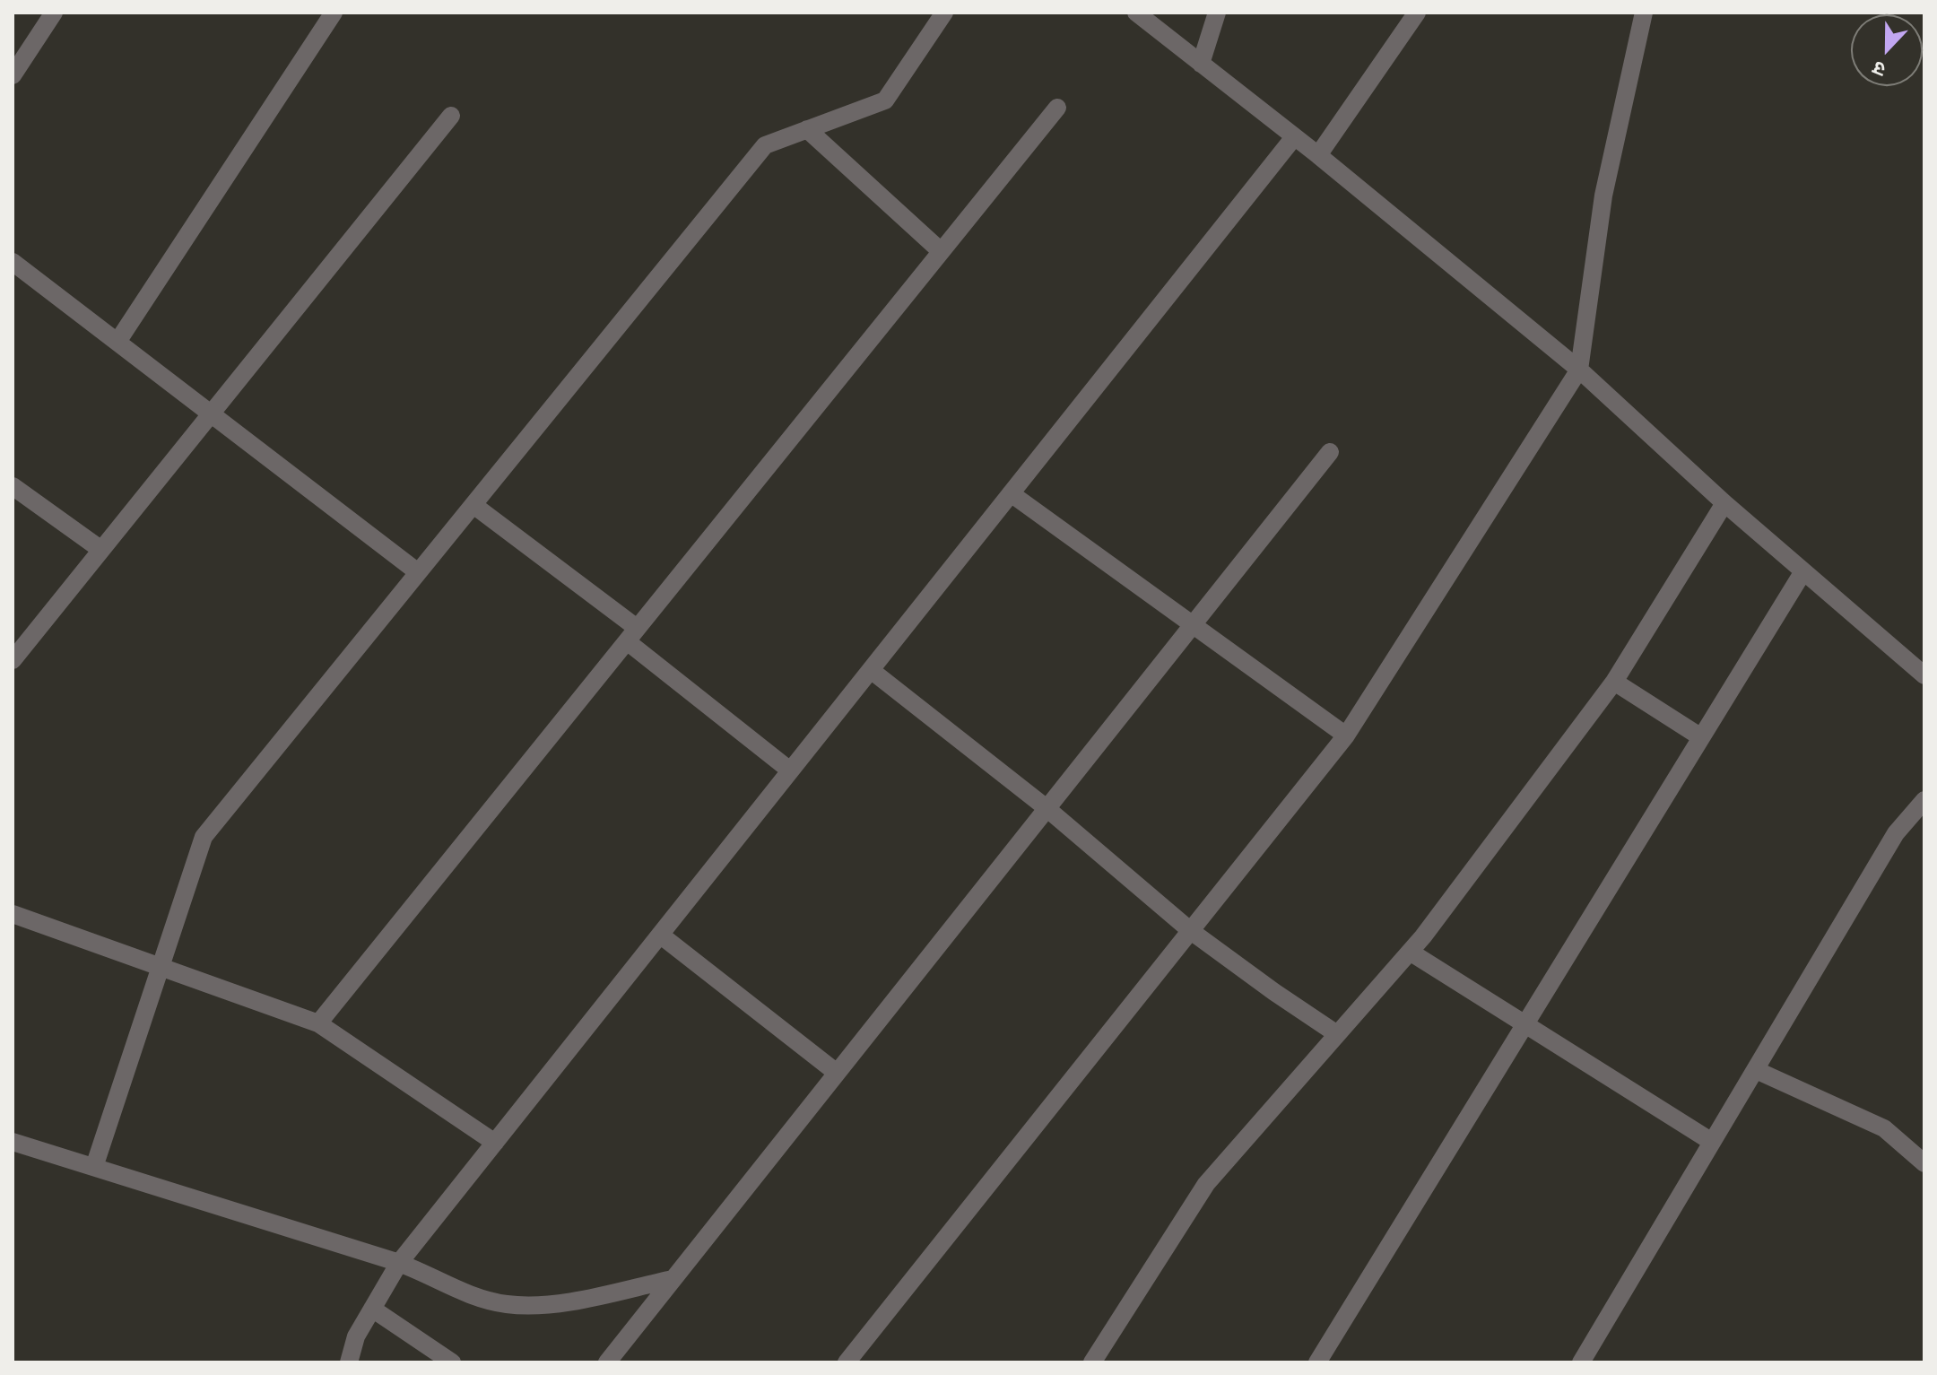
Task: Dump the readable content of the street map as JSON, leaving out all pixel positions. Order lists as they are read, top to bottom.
{
  "north": "bottom"
}
